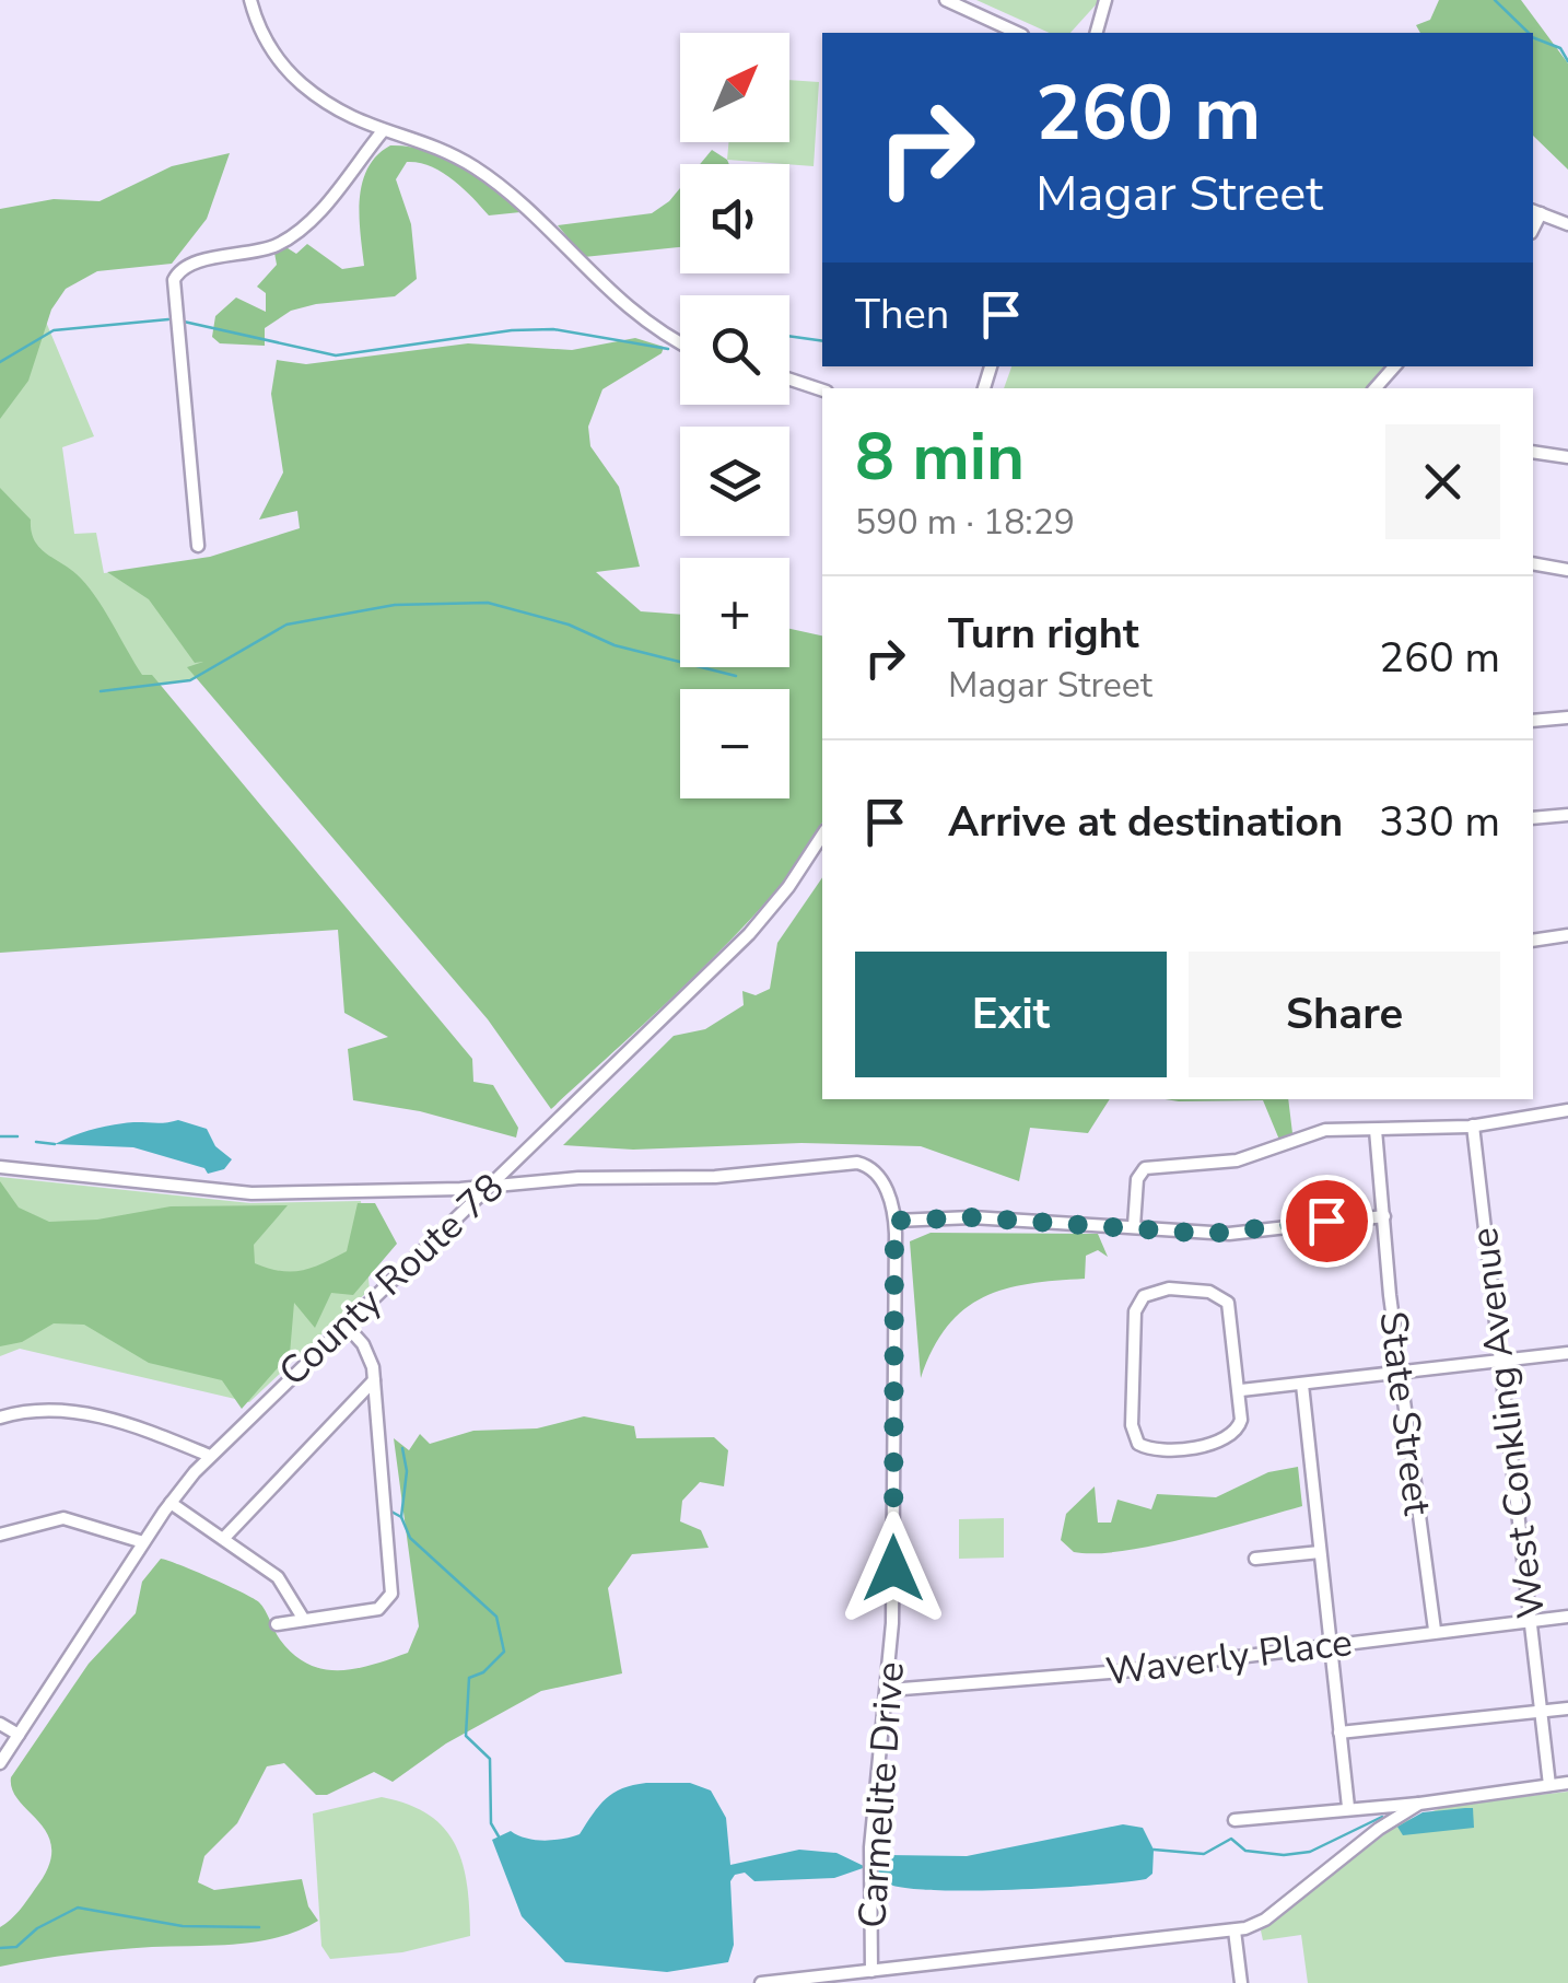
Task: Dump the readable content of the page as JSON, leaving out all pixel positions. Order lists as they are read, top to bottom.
{
  "streets": {
    "street": [
      "County Route 78",
      "State Street",
      "West Conkling Avenue",
      "Waverly Place",
      "Carmelite Drive"
    ]
  },
  "crossings": [
    ["County Route 78", "Carmelite Drive"],
    ["State Street", "Waverly Place"],
    ["West Conkling Avenue", "Waverly Place"],
    ["Waverly Place", "Carmelite Drive"]
  ],
  "north": "top right",
  "page": {
    "map_buttons": ["+", "−"],
    "turn": ["260 m", "Magar Street"],
    "then": "Then",
    "heading": ["8 min", "590 m · 18:29"],
    "list": [
      {
        "name": "Turn right",
        "note": "Magar Street",
        "value": "260 m"
      },
      {
        "name": "Arrive at destination",
        "value": "330 m"
      }
    ],
    "buttons": ["Exit", "Share"]
  }
}
